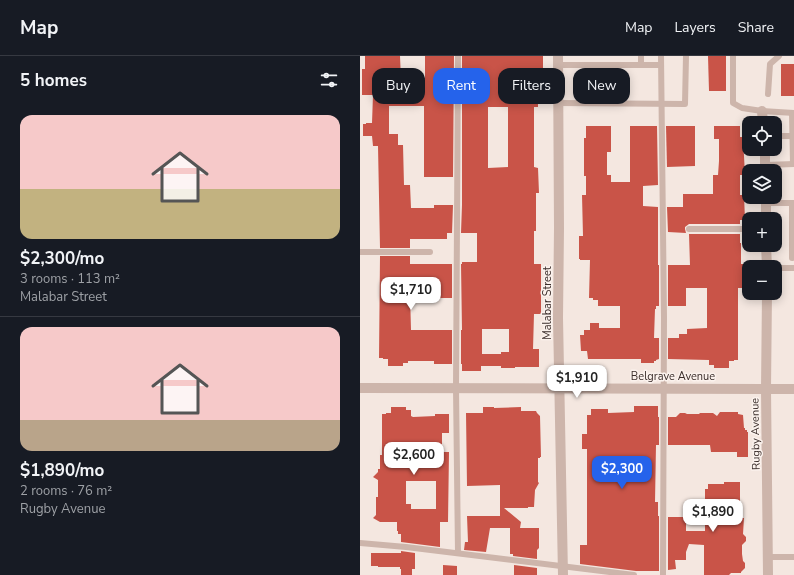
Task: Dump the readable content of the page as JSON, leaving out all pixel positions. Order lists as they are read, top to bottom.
{
  "streets": {
    "street": ["Malabar Street", "Belgrave Avenue", "Rugby Avenue"]
  },
  "crossings": [
    ["Malabar Street", "Belgrave Avenue"],
    ["Belgrave Avenue", "Rugby Avenue"]
  ],
  "page": {
    "header": "Map",
    "nav": ["Map", "Layers", "Share"],
    "heading": "5 homes",
    "chip": [
      "Buy",
      "Rent",
      "Filters",
      "New"
    ],
    "list": [
      {
        "name": "$2,300/mo",
        "note": "3 rooms · 113 m² · Malabar Street"
      },
      {
        "name": "$1,890/mo",
        "note": "2 rooms · 76 m² · Rugby Avenue"
      }
    ],
    "map_buttons": ["+", "−"],
    "price": [
      "$1,710",
      "$1,910",
      "$2,600",
      "$2,300",
      "$1,890"
    ]
  }
}
